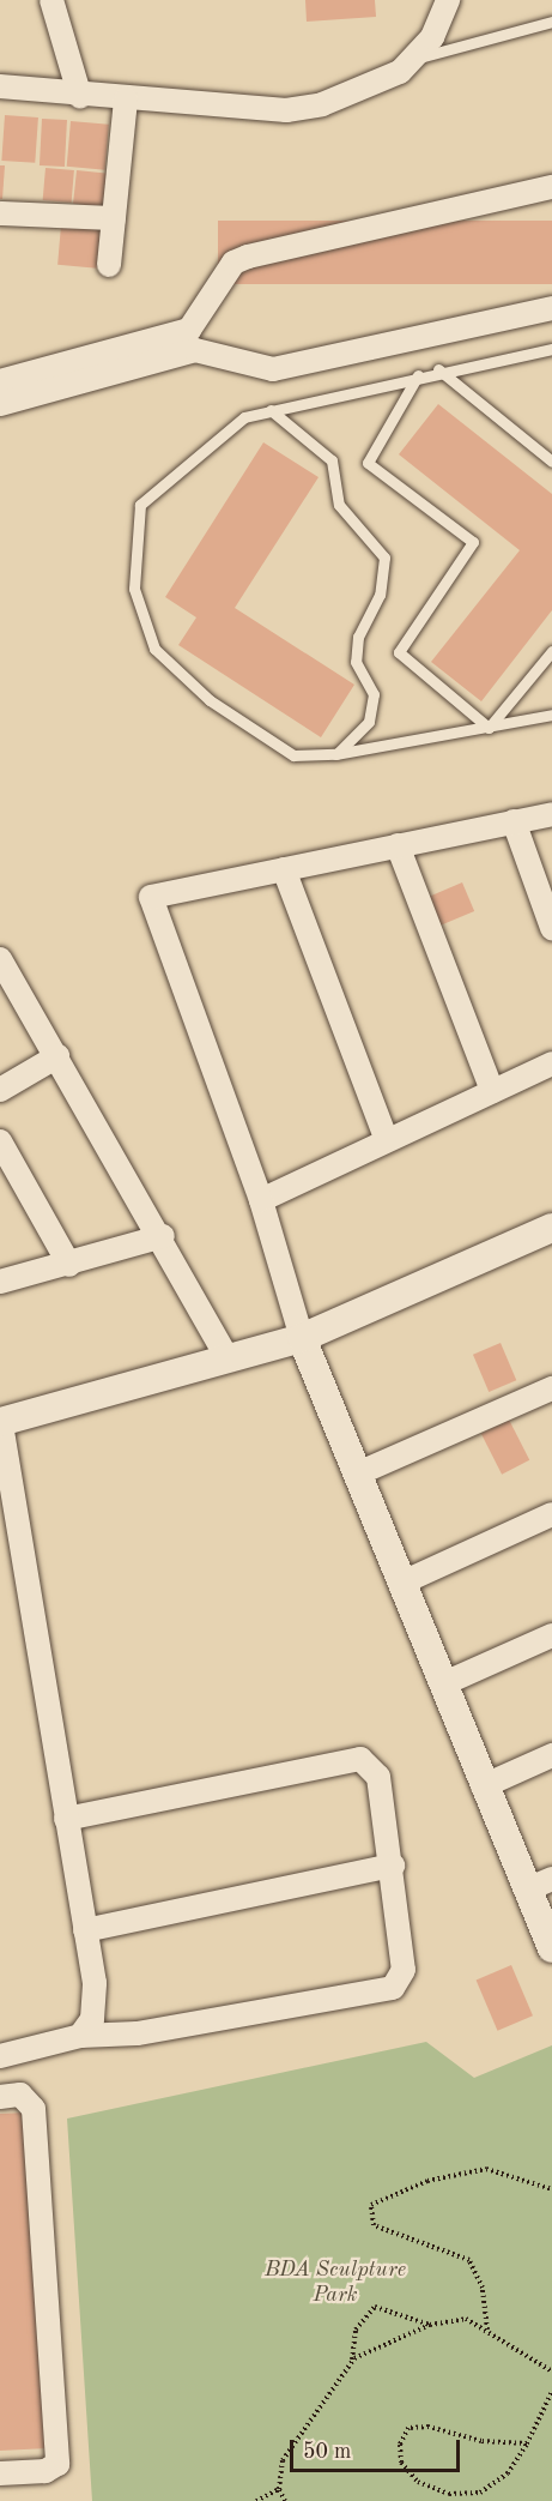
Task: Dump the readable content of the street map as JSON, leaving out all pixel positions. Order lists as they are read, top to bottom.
{
  "parks": ["BDA Sculpture Park"],
  "scale_bar": "50 m"
}
